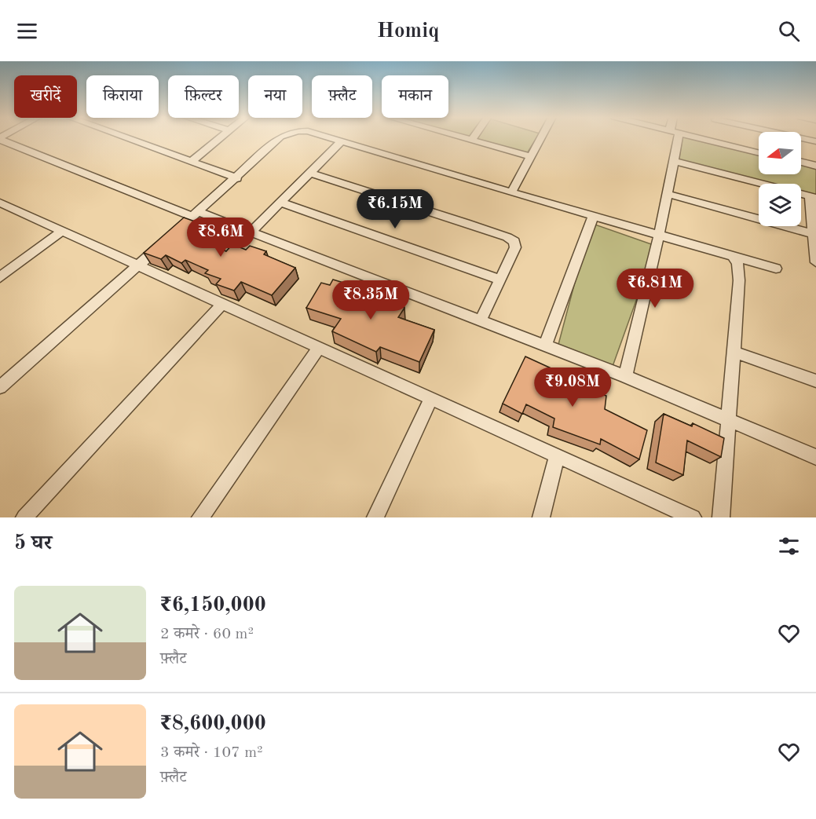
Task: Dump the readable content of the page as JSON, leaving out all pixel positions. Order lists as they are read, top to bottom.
{
  "north": "left",
  "page": {
    "header": "Homiq",
    "chip": [
      "खरीदें",
      "किराया",
      "फ़िल्टर",
      "नया",
      "फ़्लैट",
      "मकान"
    ],
    "price": [
      "₹6.15M",
      "₹8.6M",
      "₹6.81M",
      "₹8.35M",
      "₹9.08M"
    ],
    "heading": "5 घर",
    "list": [
      {
        "name": "₹6,150,000",
        "note": "2 कमरे · 60 m² · फ़्लैट"
      },
      {
        "name": "₹8,600,000",
        "note": "3 कमरे · 107 m² · फ़्लैट"
      }
    ]
  }
}
